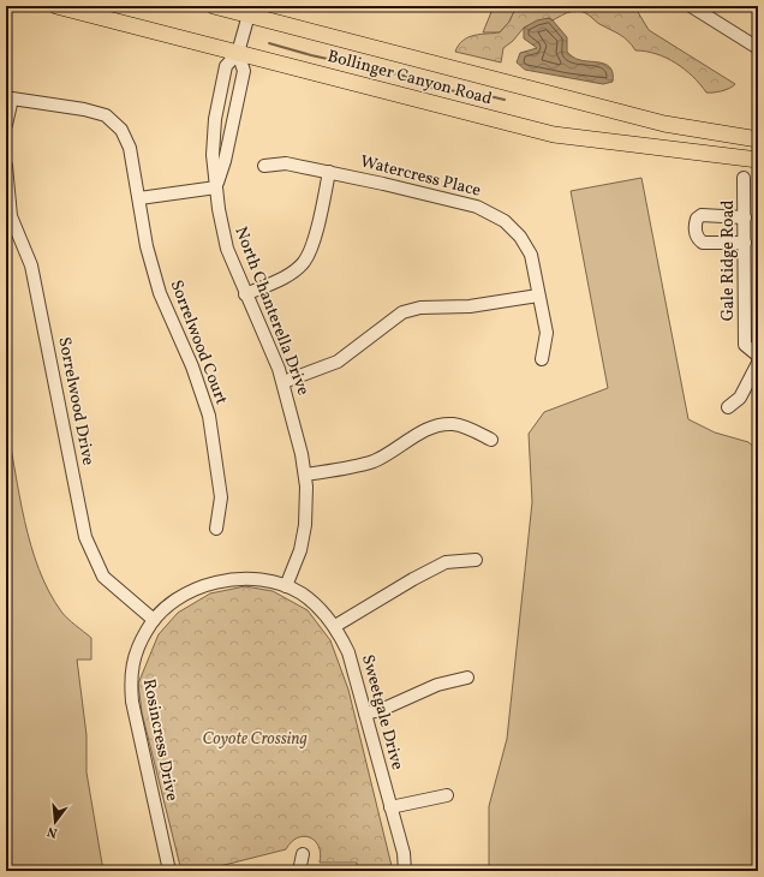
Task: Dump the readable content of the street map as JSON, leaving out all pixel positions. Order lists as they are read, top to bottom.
{
  "streets": {
    "main road": ["Bollinger Canyon Road"],
    "street": [
      "Watercress Place",
      "Gale Ridge Road",
      "North Chanterella Drive",
      "Sorrelwood Court",
      "Sorrelwood Drive",
      "Sweetgale Drive",
      "Rosincress Drive"
    ]
  },
  "crossings": [
    ["Bollinger Canyon Road", "North Chanterella Drive"],
    ["North Chanterella Drive", "Sweetgale Drive"],
    ["North Chanterella Drive", "Rosincress Drive"],
    ["Sorrelwood Drive", "Rosincress Drive"],
    ["Sweetgale Drive", "Rosincress Drive"]
  ],
  "parks": ["Coyote Crossing"],
  "north": "bottom"
}
